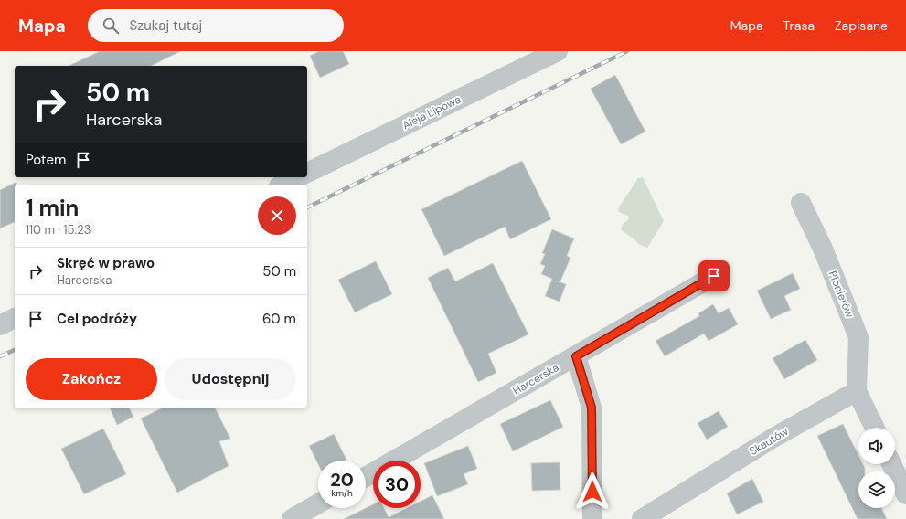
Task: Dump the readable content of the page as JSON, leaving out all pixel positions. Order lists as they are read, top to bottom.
{
  "streets": {
    "street": [
      "Aleja Lipowa",
      "Pionierów",
      "Harcerska",
      "Skautów"
    ]
  },
  "crossings": [
    ["Pionierów", "Skautów"]
  ],
  "page": {
    "header": "Mapa",
    "search": "Szukaj tutaj",
    "nav": ["Mapa", "Trasa", "Zapisane"],
    "turn": ["50 m", "Harcerska"],
    "then": "Potem",
    "heading": ["1 min", "110 m · 15:23"],
    "list": [
      {
        "name": "Skręć w prawo",
        "note": "Harcerska",
        "value": "50 m"
      },
      {
        "name": "Cel podróży",
        "value": "60 m"
      }
    ],
    "buttons": ["Zakończ", "Udostępnij"],
    "speed": "20 km/h",
    "limit": "30"
  }
}
